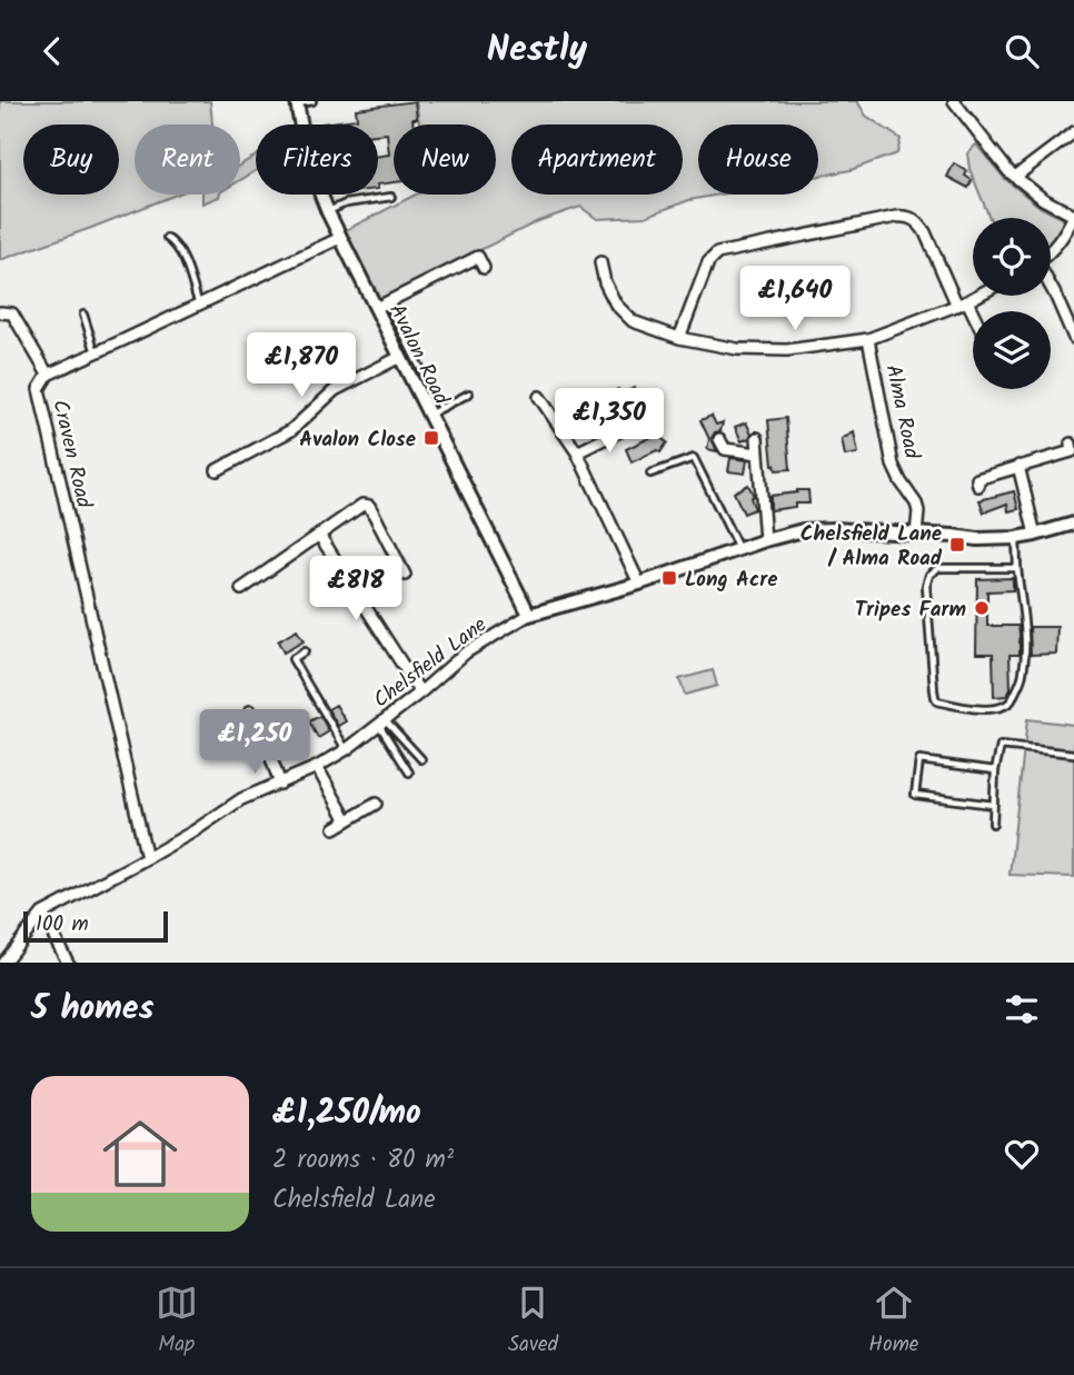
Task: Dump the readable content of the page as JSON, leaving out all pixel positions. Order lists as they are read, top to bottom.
{
  "streets": {
    "street": [
      "Avalon Road",
      "Alma Road",
      "Craven Road",
      "Chelsfield Lane"
    ]
  },
  "crossings": [
    ["Avalon Road", "Craven Road"],
    ["Avalon Road", "Chelsfield Lane"],
    ["Alma Road", "Chelsfield Lane"],
    ["Craven Road", "Chelsfield Lane"]
  ],
  "places": {
    "transit": ["Avalon Close", "Chelsfield Lane / Alma Road", "Long Acre"],
    "other": ["Tripes Farm"]
  },
  "scale_bar": "100 m",
  "page": {
    "header": "Nestly",
    "chip": [
      "Buy",
      "Rent",
      "Filters",
      "New",
      "Apartment",
      "House"
    ],
    "price": [
      "£1,640",
      "£1,870",
      "£1,350",
      "£818",
      "£1,250"
    ],
    "scale": "100 m",
    "heading": "5 homes",
    "list": [
      {
        "name": "£1,250/mo",
        "note": "2 rooms · 80 m² · Chelsfield Lane"
      }
    ],
    "tabs": ["Map", "Saved", "Home"]
  }
}
